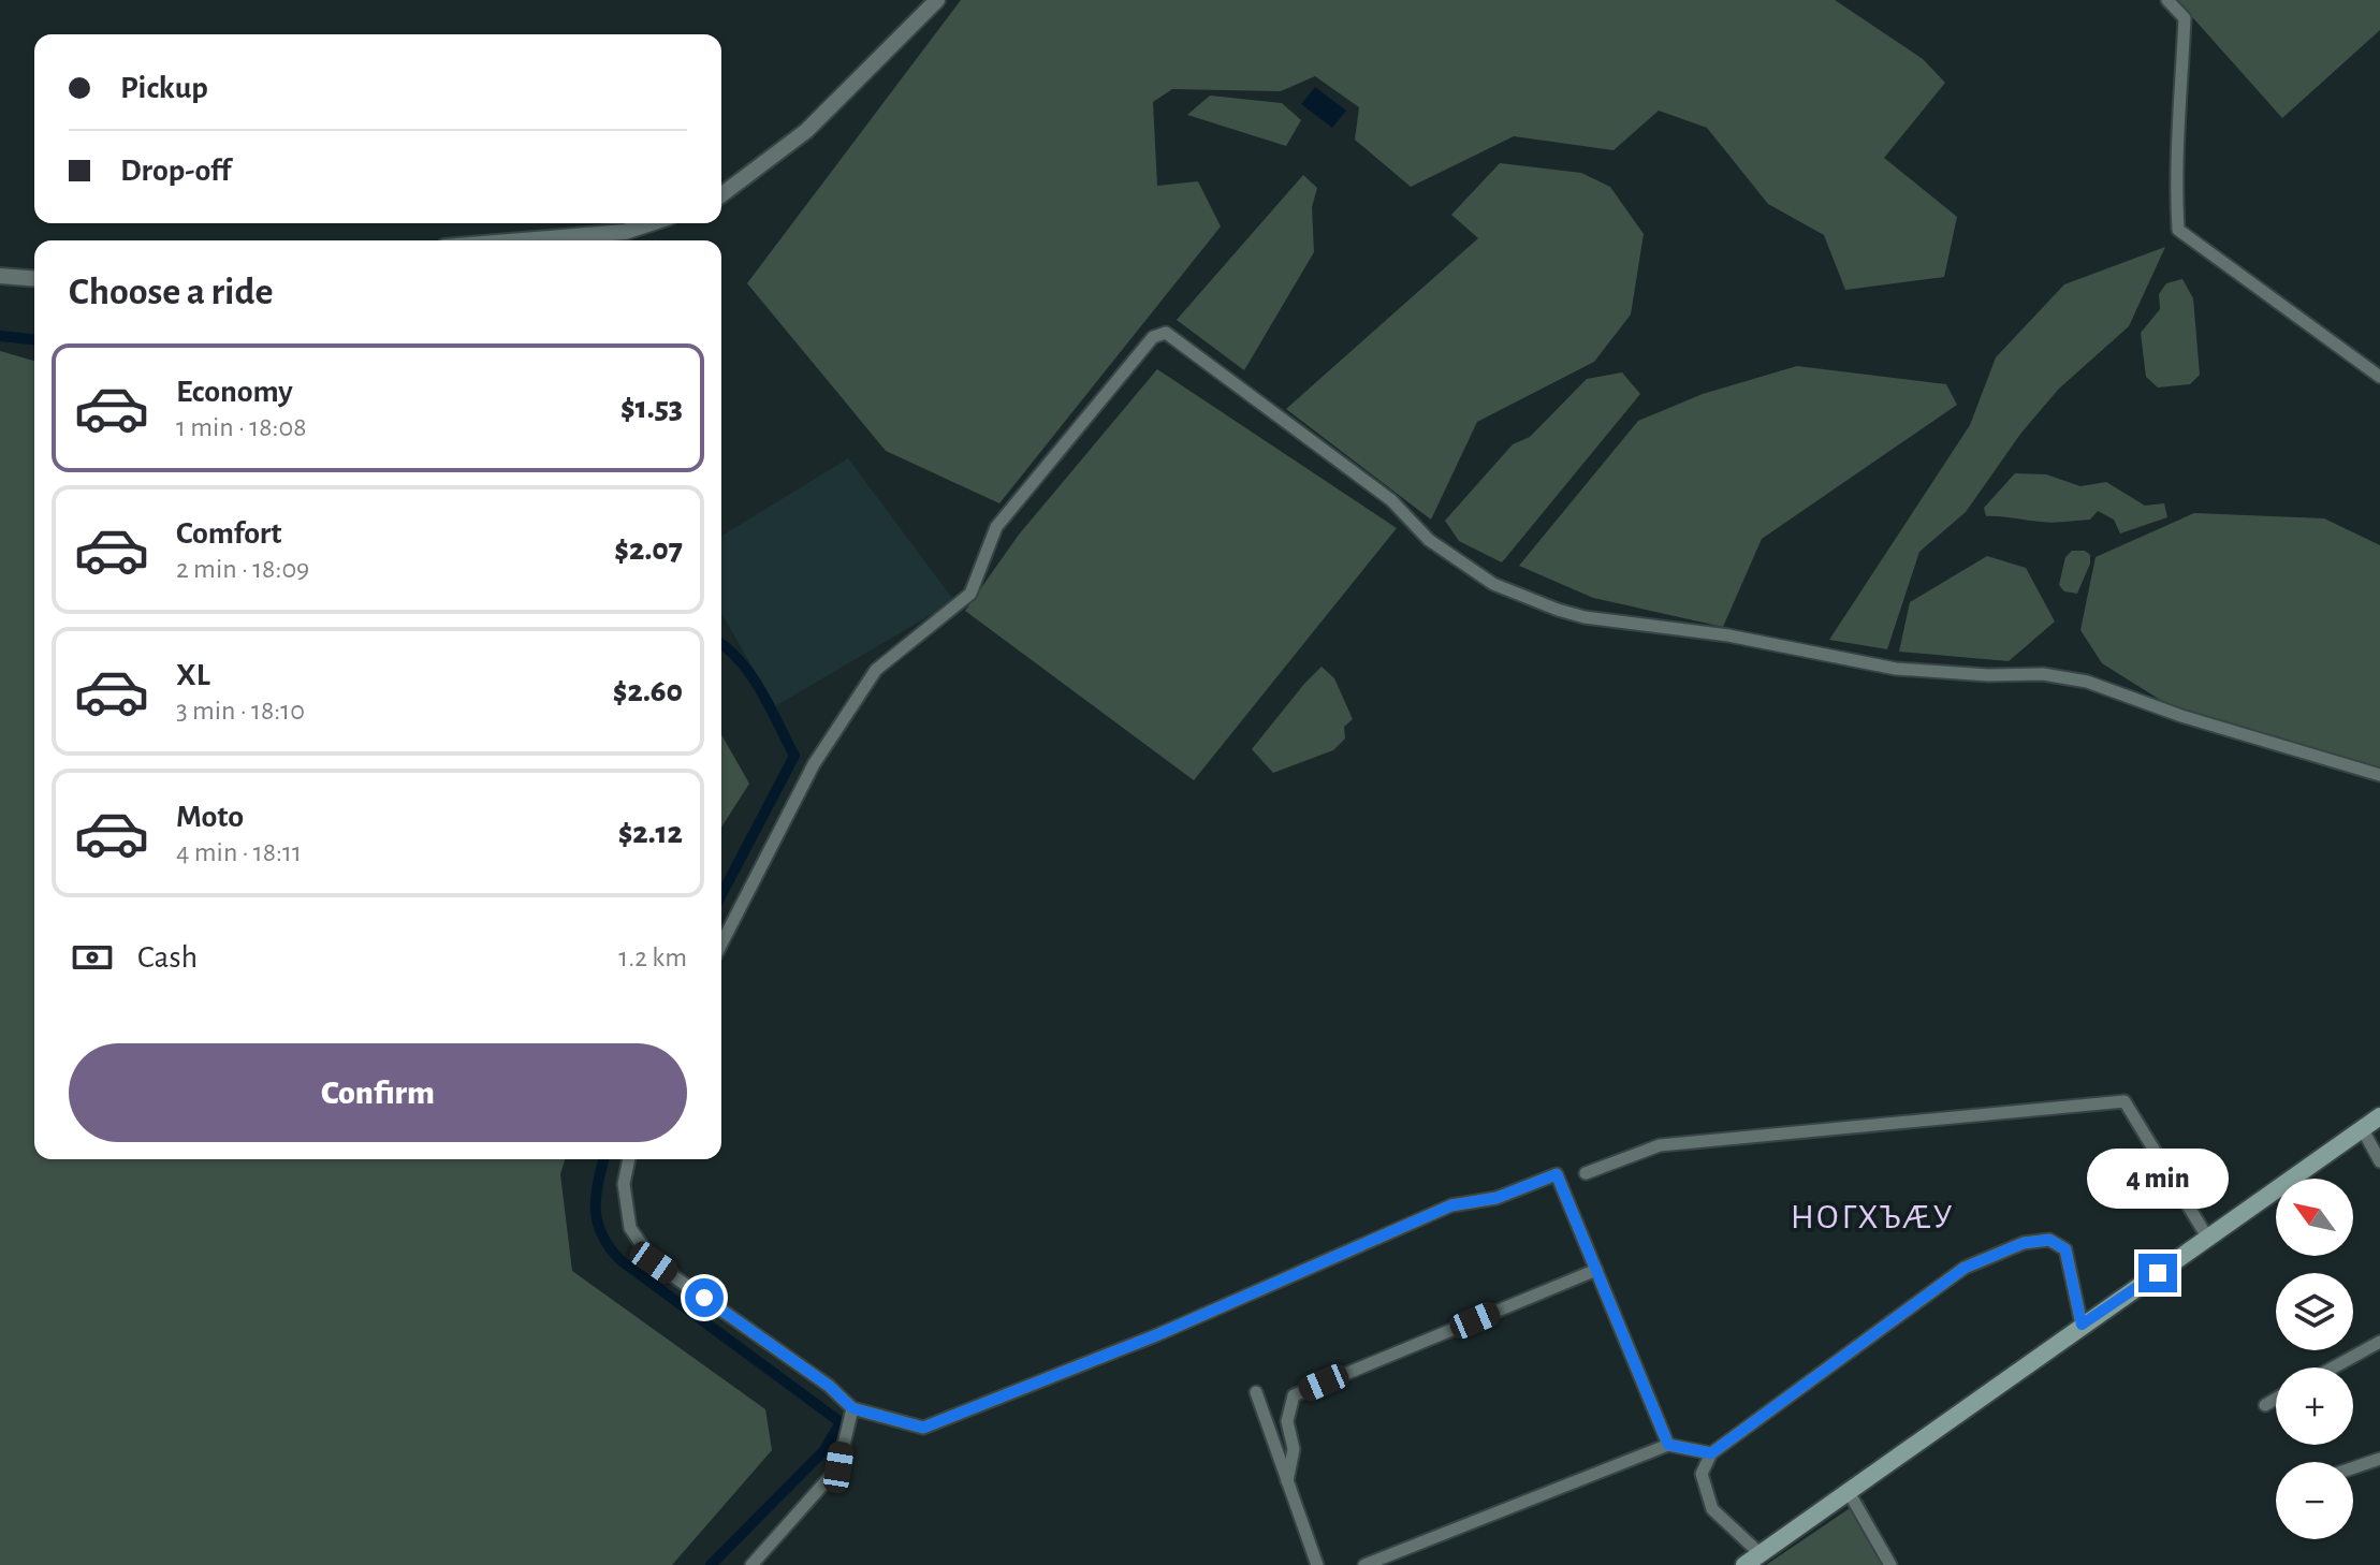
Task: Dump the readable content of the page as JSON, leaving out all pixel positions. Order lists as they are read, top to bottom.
{
  "districts": ["НОГХЪÆУ"],
  "north": "top left",
  "page": {
    "banner": ["Pickup", "Drop-off"],
    "heading": "Choose a ride",
    "list": [
      {
        "name": "Economy",
        "note": "1 min · 18:08",
        "value": "$1.53"
      },
      {
        "name": "Comfort",
        "note": "2 min · 18:09",
        "value": "$2.07"
      },
      {
        "name": "XL",
        "note": "3 min · 18:10",
        "value": "$2.60"
      },
      {
        "name": "Moto",
        "note": "4 min · 18:11",
        "value": "$2.12"
      }
    ],
    "pay": ["Cash", "1.2 km"],
    "buttons": "Confirm",
    "bubble": "4 min",
    "map_buttons": ["+", "−"]
  }
}
